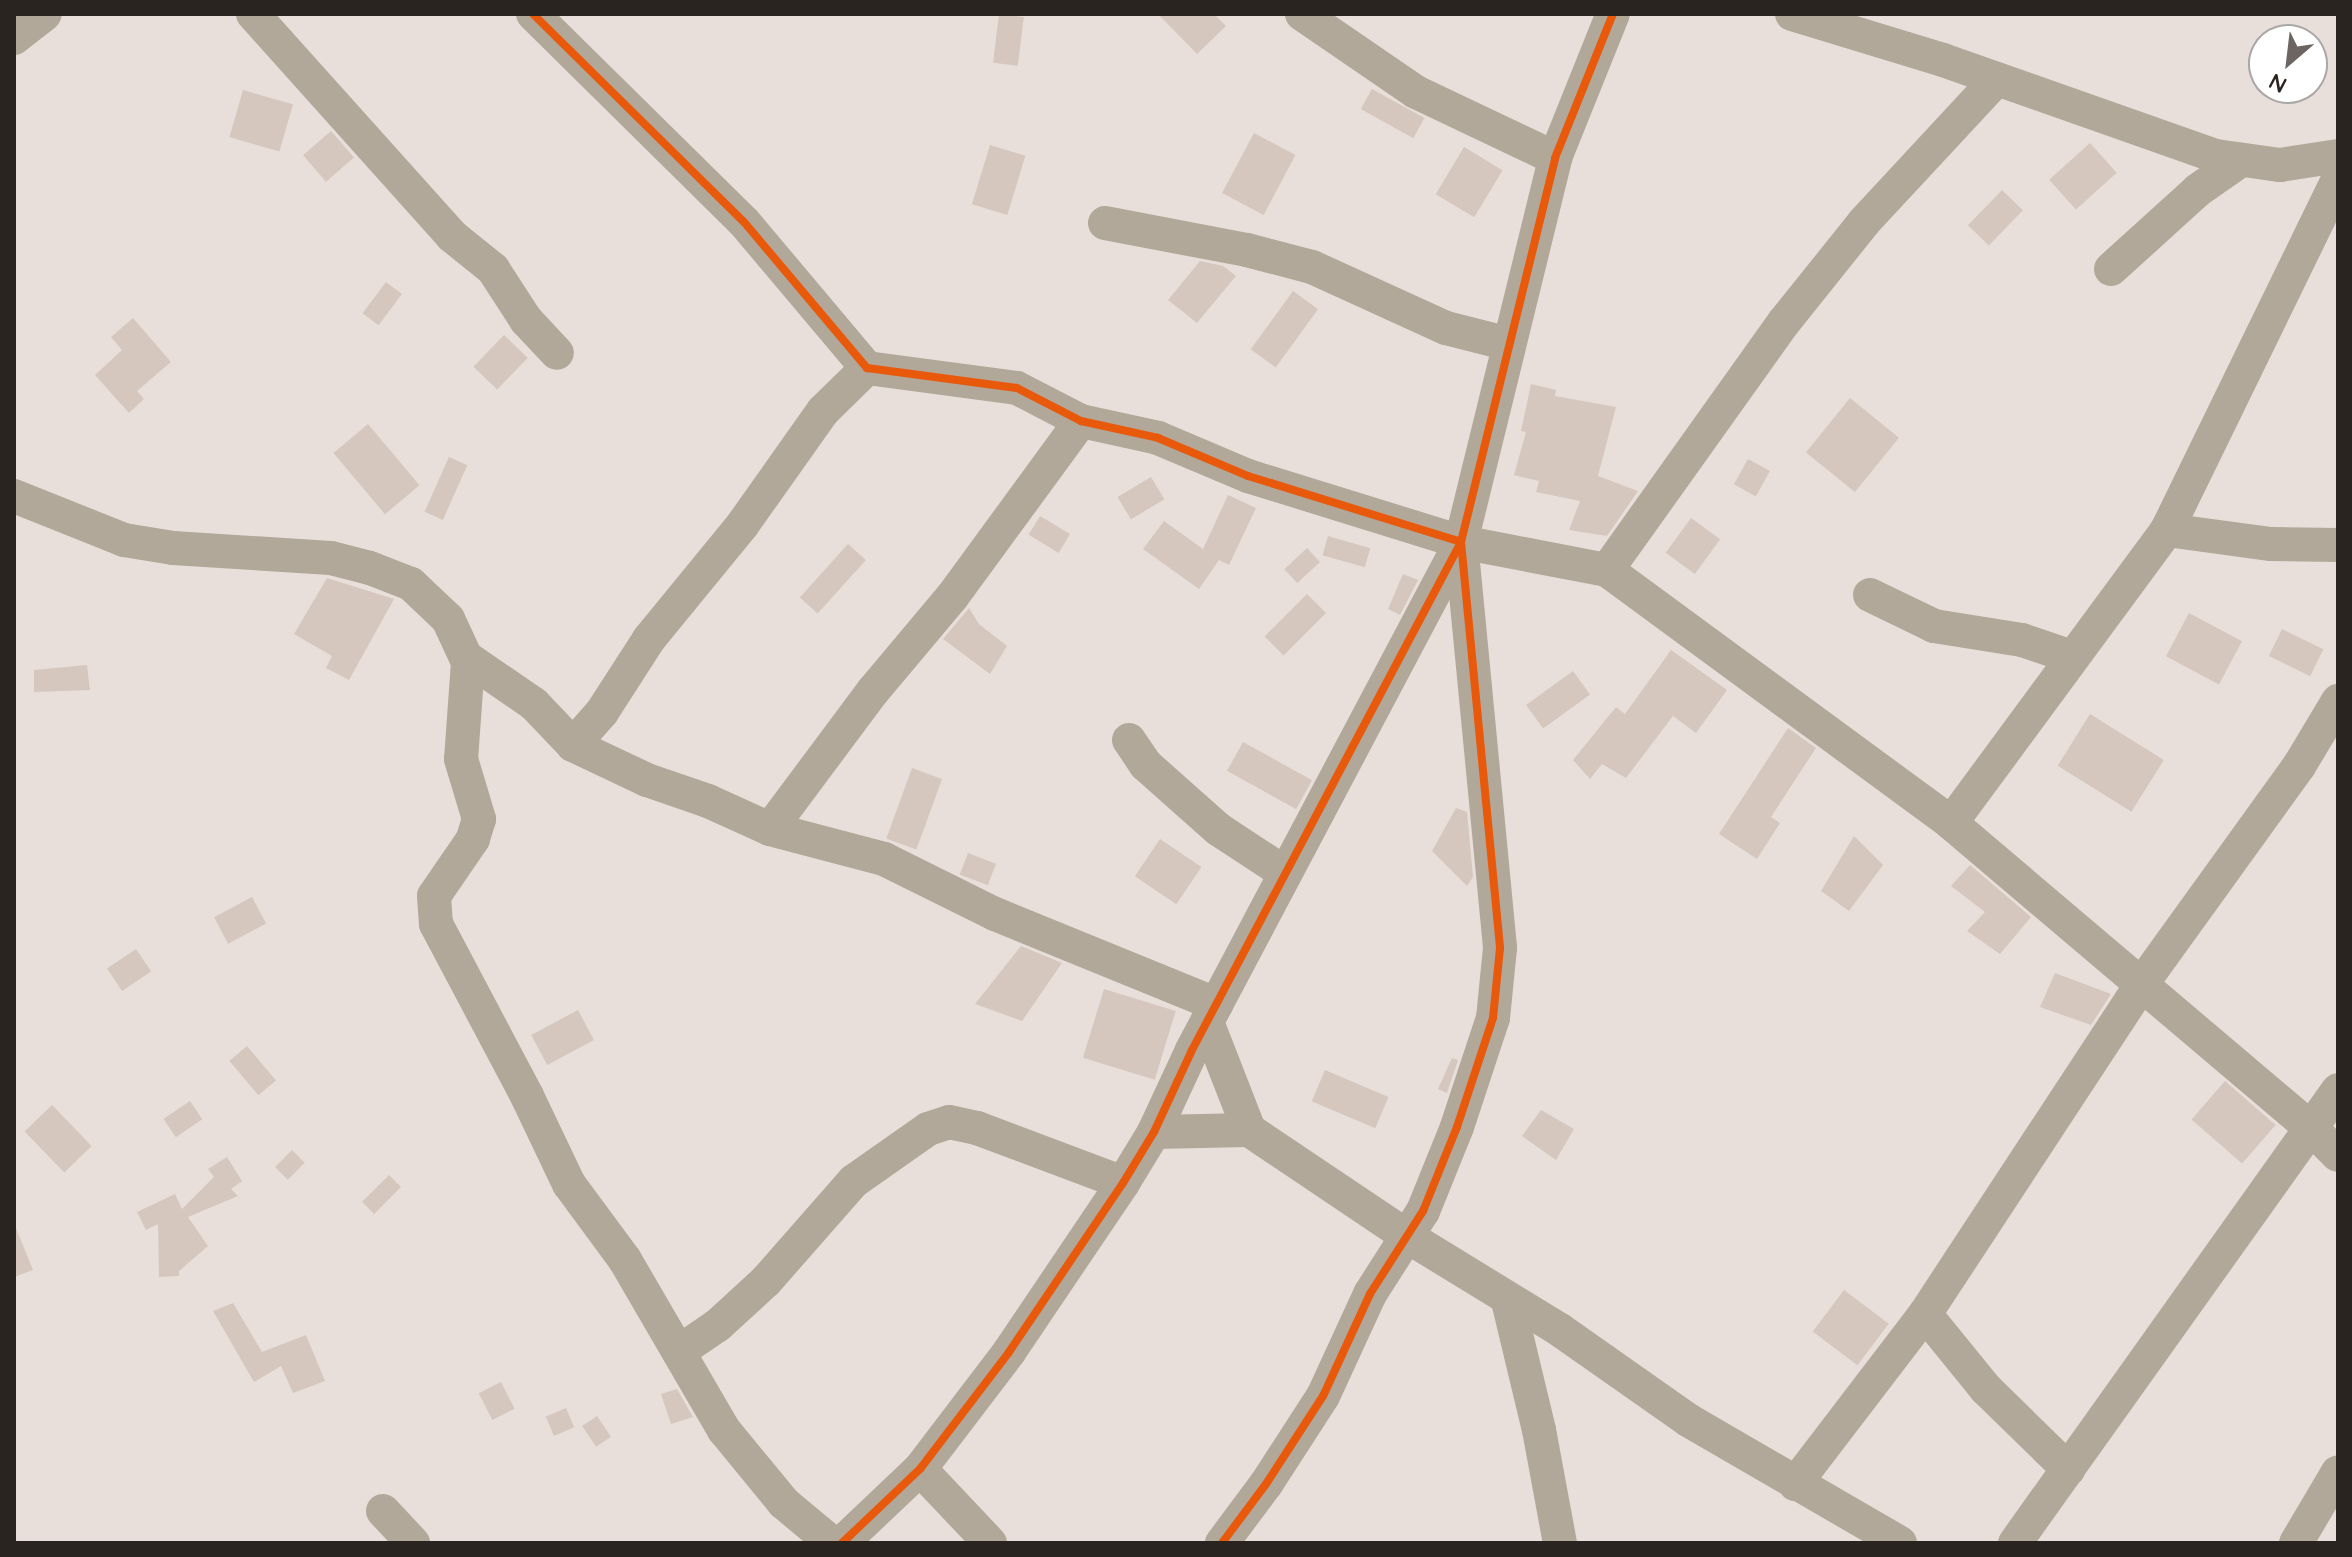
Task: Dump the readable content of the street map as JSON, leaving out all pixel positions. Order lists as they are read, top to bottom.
{
  "north": "bottom left"
}
